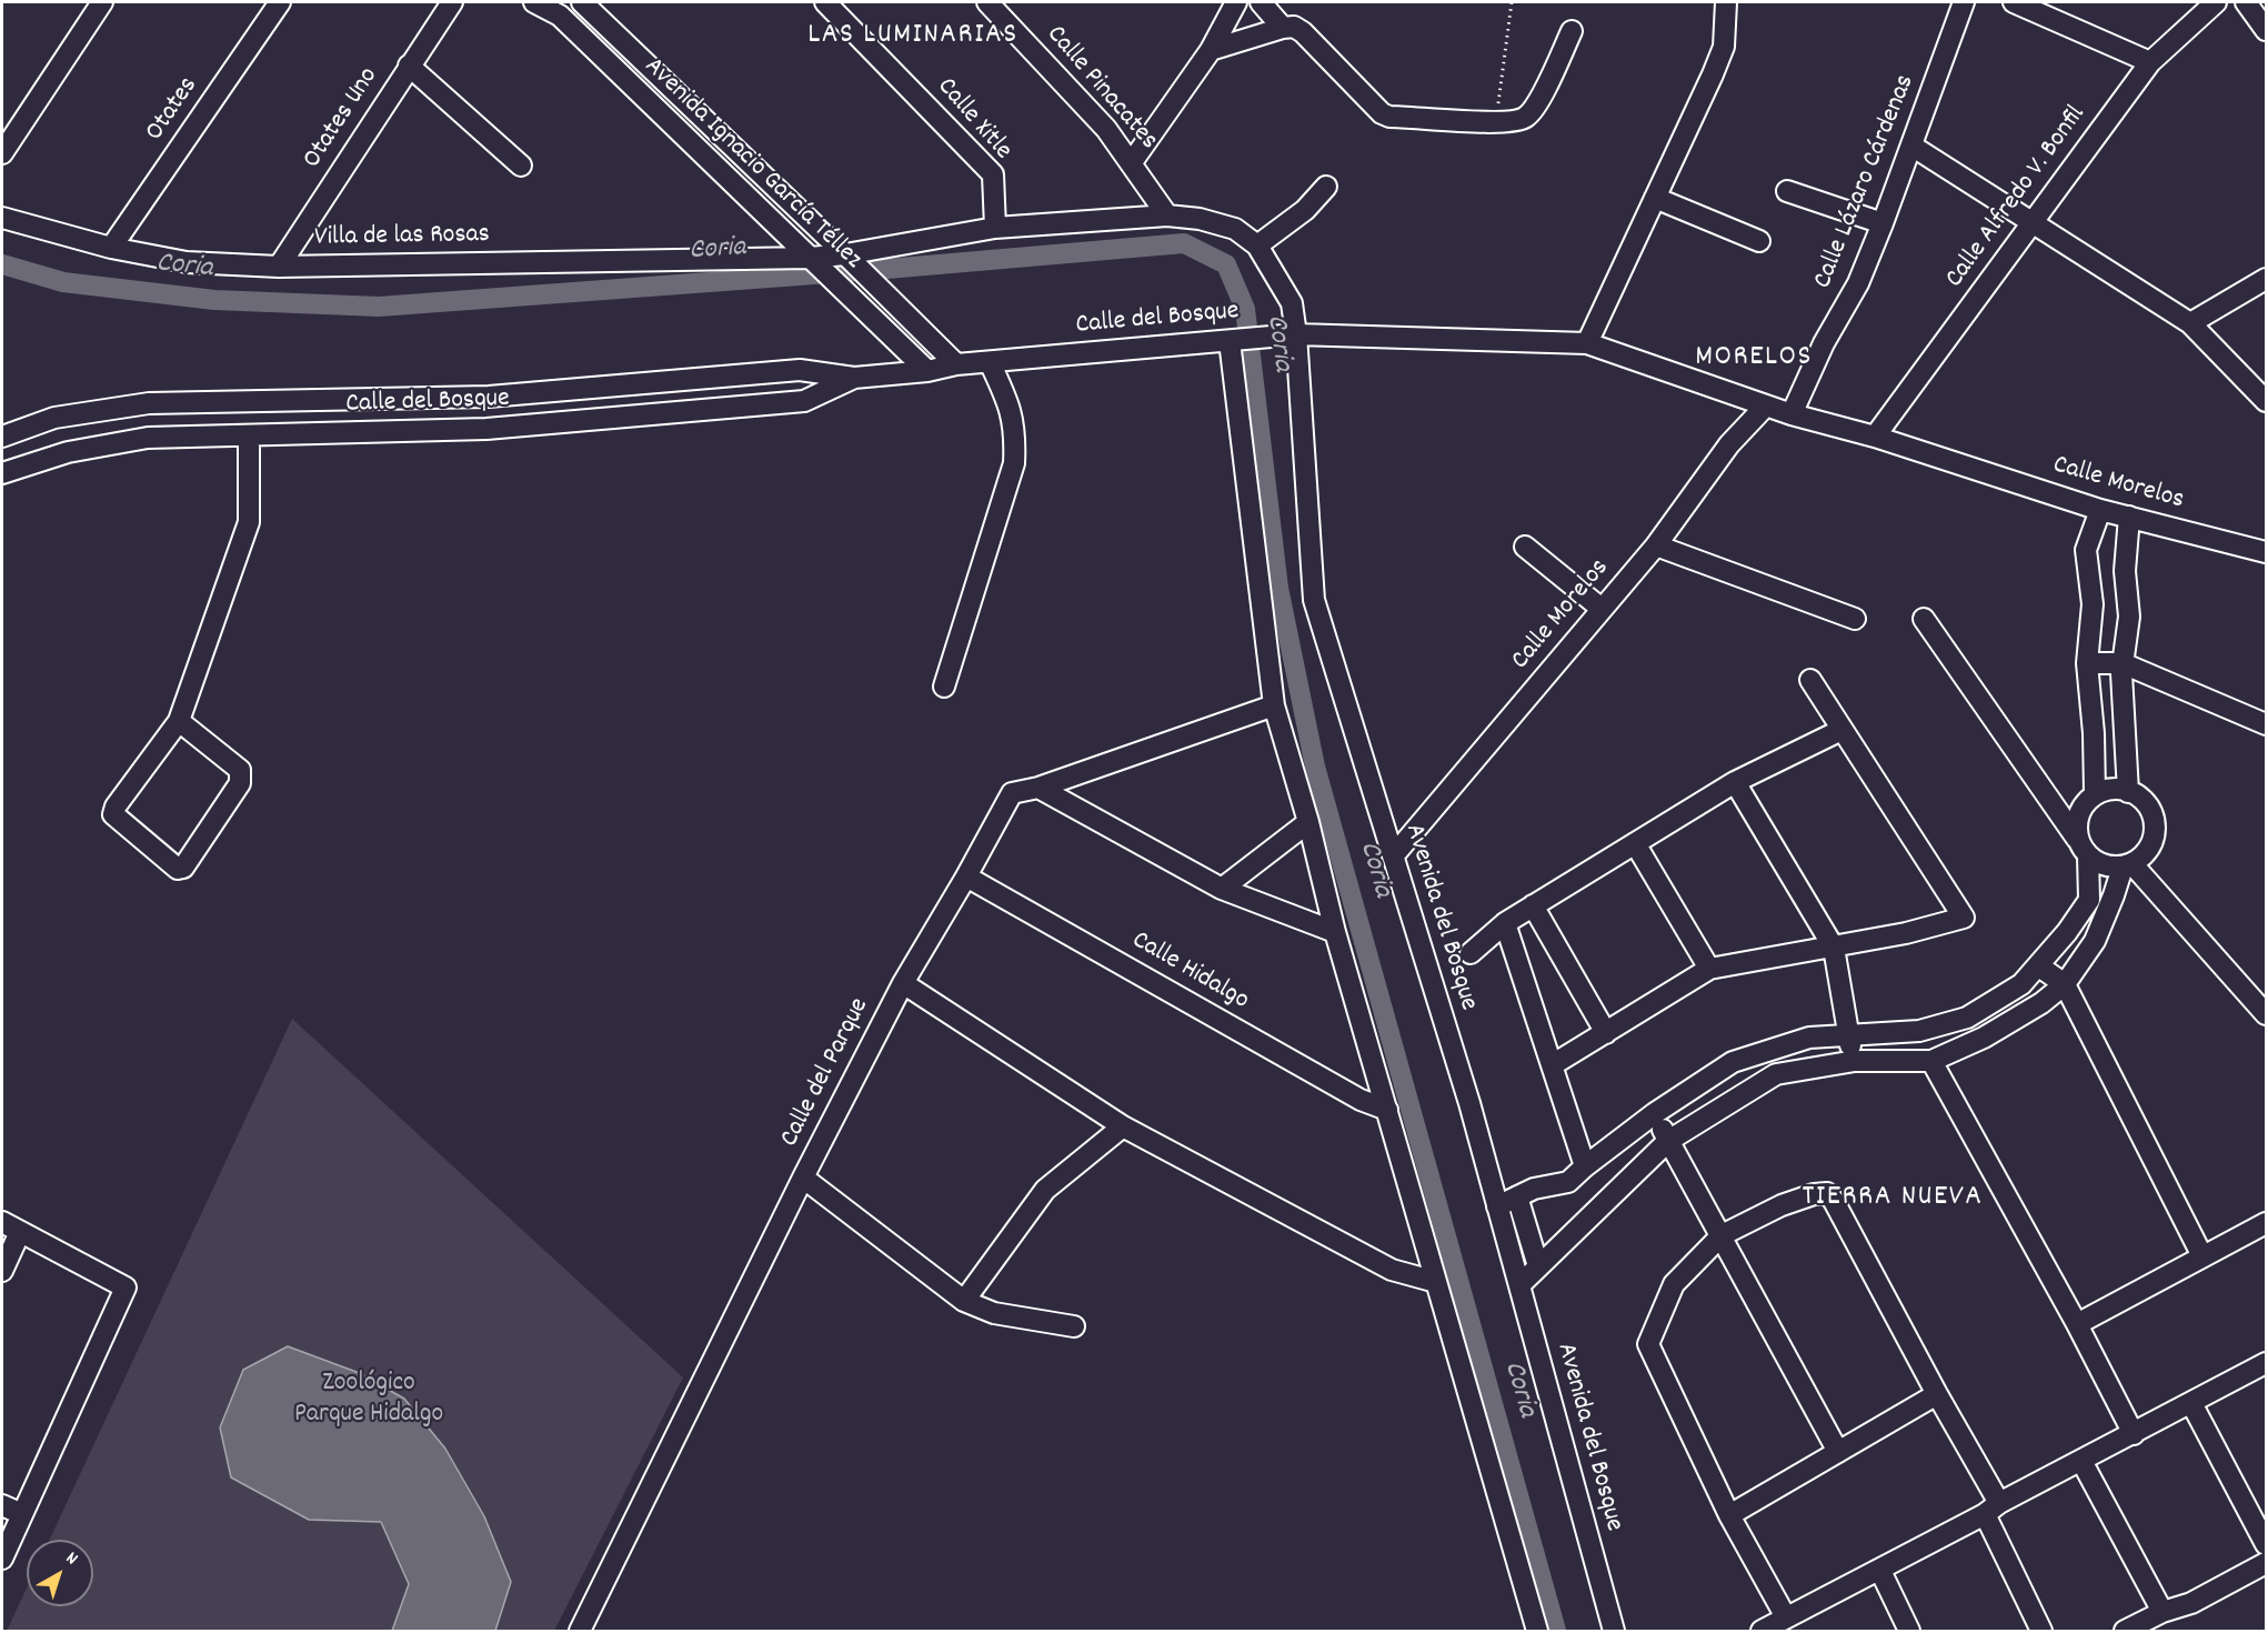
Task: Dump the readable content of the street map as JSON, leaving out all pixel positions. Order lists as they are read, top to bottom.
{
  "streets": {
    "street": [
      "Calle Pinacates",
      "Otates",
      "Otates Uno",
      "Calle Xitle",
      "Avenida Ignacio García Téllez",
      "Calle Lázaro Cárdenas",
      "Calle Alfredo V. Bonfil",
      "Villa de las Rosas",
      "Calle del Bosque",
      "Calle Morelos",
      "Avenida del Bosque",
      "Calle Hidalgo",
      "Calle del Parque"
    ]
  },
  "crossings": [
    ["Calle Pinacates", "Villa de las Rosas"],
    ["Otates", "Villa de las Rosas"],
    ["Otates Uno", "Villa de las Rosas"],
    ["Calle Xitle", "Villa de las Rosas"],
    ["Avenida Ignacio García Téllez", "Villa de las Rosas"],
    ["Avenida Ignacio García Téllez", "Calle del Bosque"],
    ["Calle Lázaro Cárdenas", "Calle Morelos"],
    ["Calle Alfredo V. Bonfil", "Calle Morelos"],
    ["Villa de las Rosas", "Avenida del Bosque"],
    ["Calle del Bosque", "Calle Morelos"],
    ["Calle del Bosque", "Avenida del Bosque"],
    ["Calle Morelos", "Avenida del Bosque"],
    ["Calle Hidalgo", "Calle del Parque"]
  ],
  "districts": ["LAS LUMINARIAS", "MORELOS", "TIERRA NUEVA"],
  "water": ["Coria"],
  "parks": ["Zoológico Parque Hidalgo"],
  "north": "top right"
}
